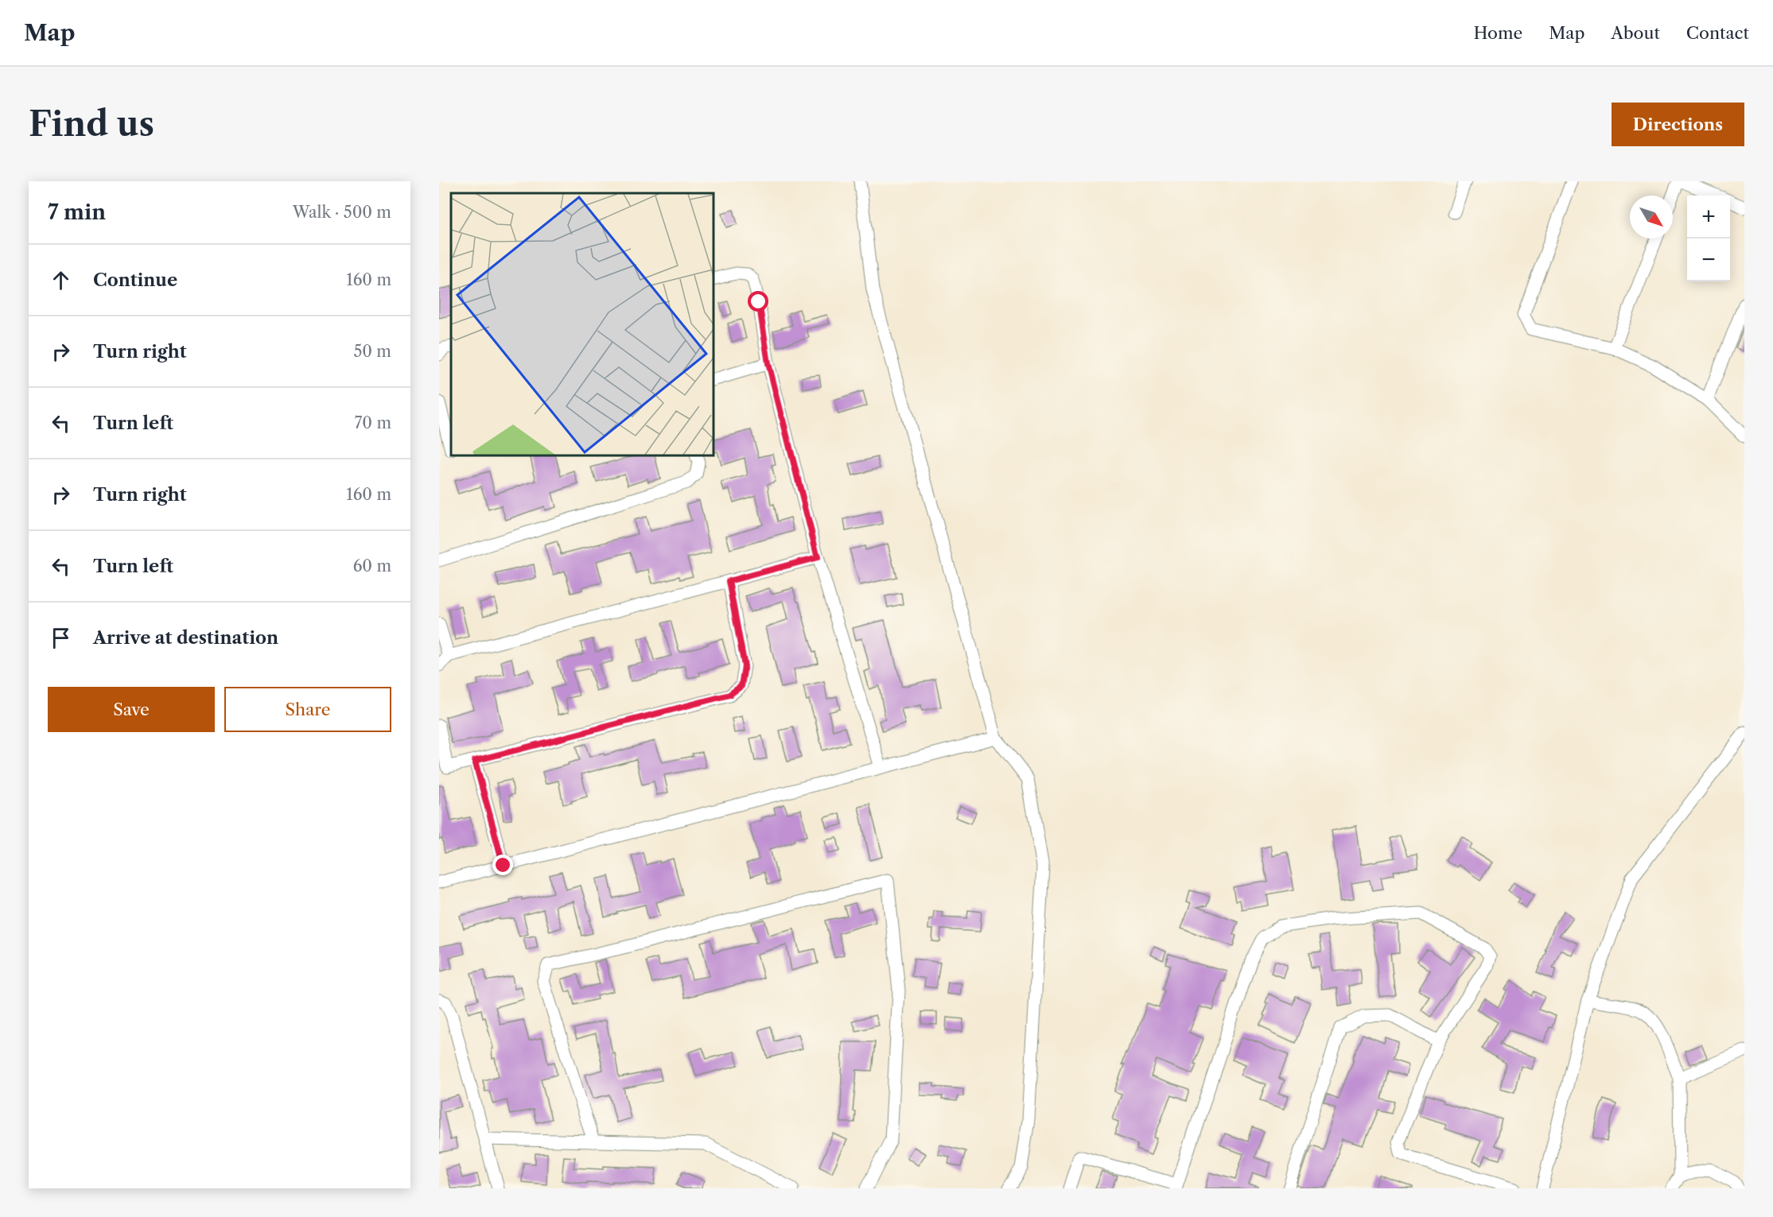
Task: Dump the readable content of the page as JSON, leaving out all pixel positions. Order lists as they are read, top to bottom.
{
  "north": "bottom right",
  "page": {
    "header": "Map",
    "nav": [
      "Home",
      "Map",
      "About",
      "Contact"
    ],
    "buttons": [
      "Directions",
      ["Save", "Share"]
    ],
    "title": "Find us",
    "heading": ["7 min", "Walk · 500 m"],
    "map_buttons": ["+", "−"],
    "list": [
      ["Continue", "160 m"],
      ["Turn right", "50 m"],
      ["Turn left", "70 m"],
      ["Turn right", "160 m"],
      ["Turn left", "60 m"],
      "Arrive at destination"
    ]
  }
}
